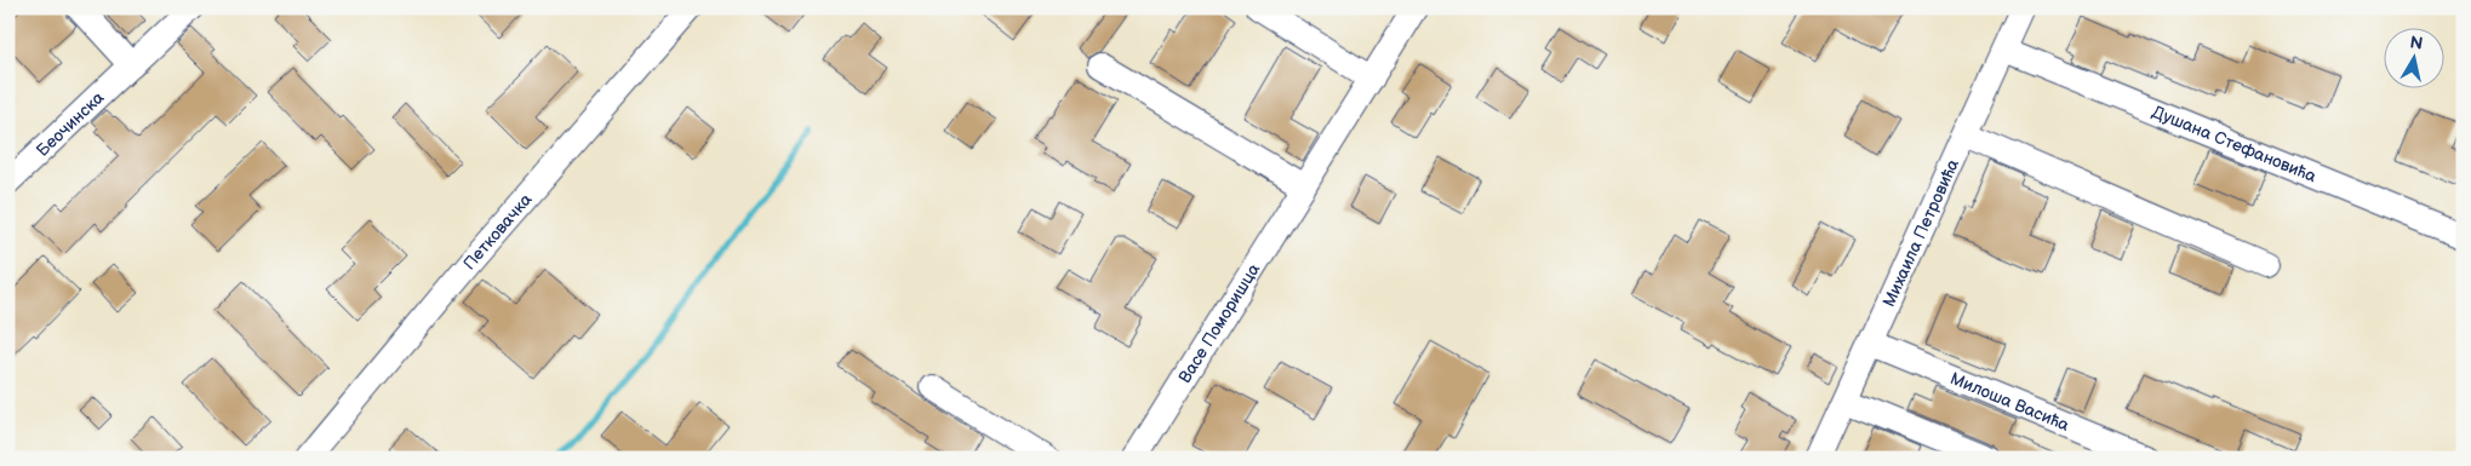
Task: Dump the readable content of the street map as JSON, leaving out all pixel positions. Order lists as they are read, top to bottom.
{
  "streets": {
    "street": [
      "Беочинска",
      "Душана Стефановића",
      "Петковачка",
      "Михаила Петровића",
      "Васе Поморишца",
      "Милоша Васића"
    ]
  },
  "crossings": [
    ["Душана Стефановића", "Михаила Петровића"],
    ["Михаила Петровића", "Милоша Васића"]
  ],
  "north": "top"
}
